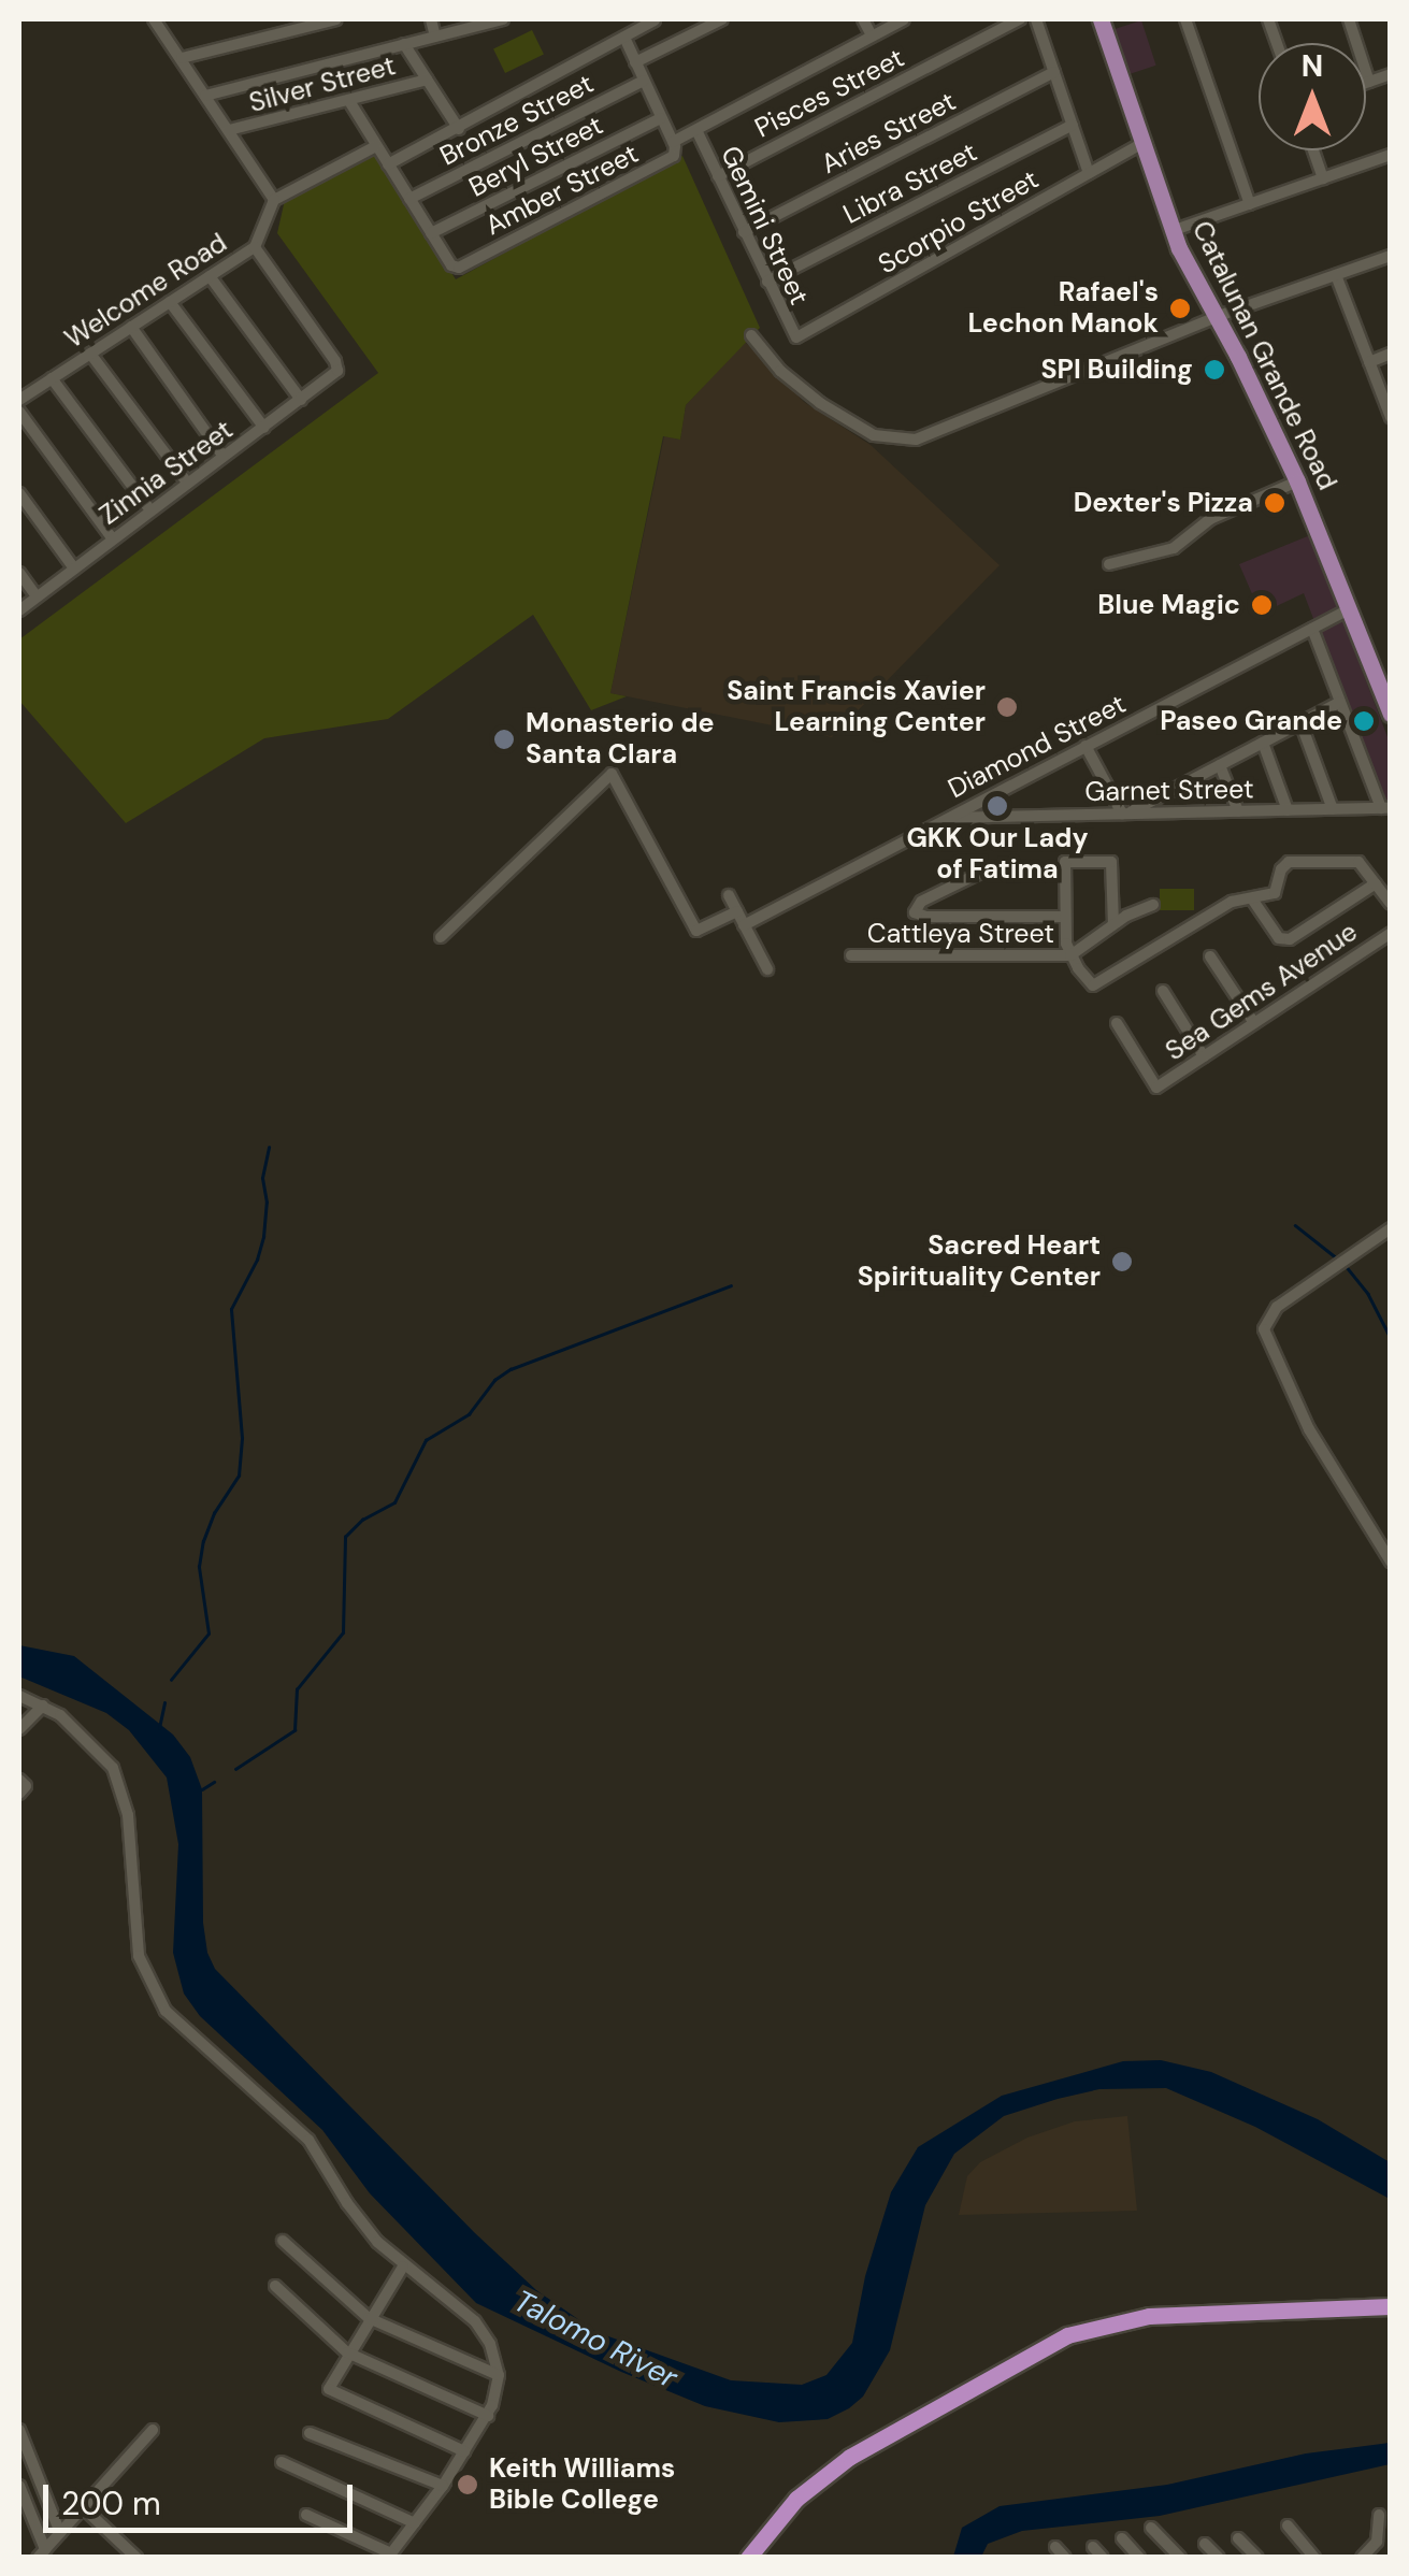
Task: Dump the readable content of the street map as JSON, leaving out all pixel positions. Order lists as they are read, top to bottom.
{
  "streets": {
    "main road": ["Catalunan Grande Road"],
    "street": [
      "Silver Street",
      "Pisces Street",
      "Bronze Street",
      "Aries Street",
      "Beryl Street",
      "Libra Street",
      "Amber Street",
      "Scorpio Street",
      "Gemini Street",
      "Welcome Road",
      "Zinnia Street",
      "Diamond Street",
      "Garnet Street",
      "Cattleya Street",
      "Sea Gems Avenue"
    ]
  },
  "crossings": [
    ["Pisces Street", "Gemini Street"],
    ["Bronze Street", "Amber Street"],
    ["Aries Street", "Gemini Street"],
    ["Beryl Street", "Amber Street"],
    ["Libra Street", "Gemini Street"],
    ["Amber Street", "Gemini Street"],
    ["Scorpio Street", "Gemini Street"],
    ["Scorpio Street", "Catalunan Grande Road"],
    ["Welcome Road", "Zinnia Street"],
    ["Catalunan Grande Road", "Diamond Street"],
    ["Diamond Street", "Garnet Street"]
  ],
  "water": ["Talomo River"],
  "places": [
    "Rafael's Lechon Manok",
    "SPI Building",
    "Dexter's Pizza",
    "Blue Magic",
    "Saint Francis Xavier Learning Center",
    "Paseo Grande",
    "Monasterio de Santa Clara",
    "GKK Our Lady of Fatima",
    "Sacred Heart Spirituality Center",
    "Keith Williams Bible College"
  ],
  "scale_bar": "200 m",
  "north": "top"
}
